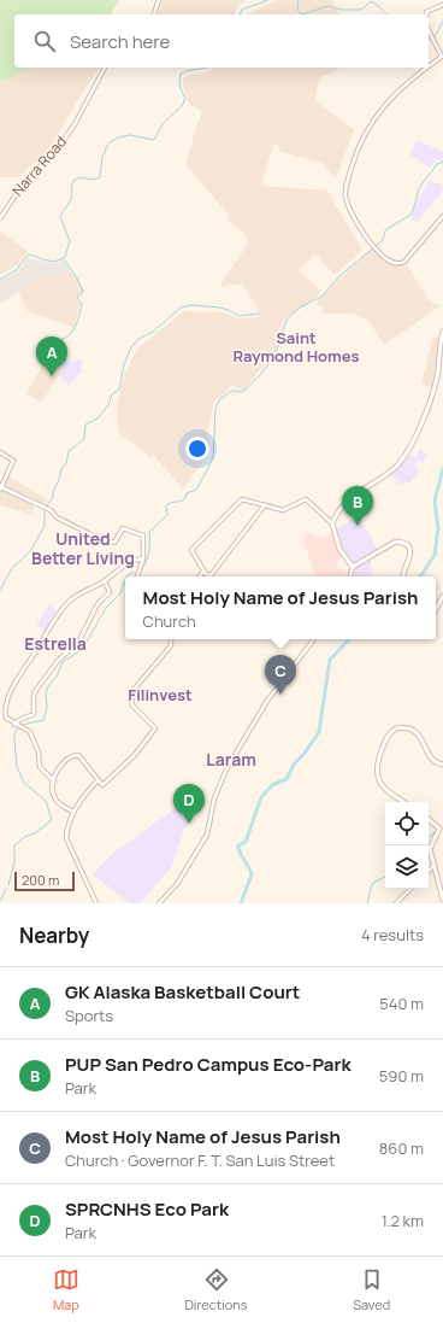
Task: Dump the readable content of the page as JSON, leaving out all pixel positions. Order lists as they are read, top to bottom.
{
  "streets": {
    "street": ["Narra Road"]
  },
  "districts": [
    "Saint Raymond Homes",
    "United Better Living",
    "Estrella",
    "Filinvest",
    "Laram"
  ],
  "scale_bar": "200 m",
  "page": {
    "search": "Search here",
    "pins": [
      "A",
      "B",
      "C",
      "D"
    ],
    "popup": ["Most Holy Name of Jesus Parish", "Church"],
    "scale": "200 m",
    "heading": ["Nearby", "4 results"],
    "list": [
      {
        "mark": "A",
        "name": "GK Alaska Basketball Court",
        "note": "Sports",
        "value": "540 m"
      },
      {
        "mark": "B",
        "name": "PUP San Pedro Campus Eco-Park",
        "note": "Park",
        "value": "590 m"
      },
      {
        "mark": "C",
        "name": "Most Holy Name of Jesus Parish",
        "note": "Church · Governor F. T. San Luis Street",
        "value": "860 m"
      },
      {
        "mark": "D",
        "name": "SPRCNHS Eco Park",
        "note": "Park",
        "value": "1.2 km"
      }
    ],
    "nav": ["Map", "Directions", "Saved"]
  }
}
